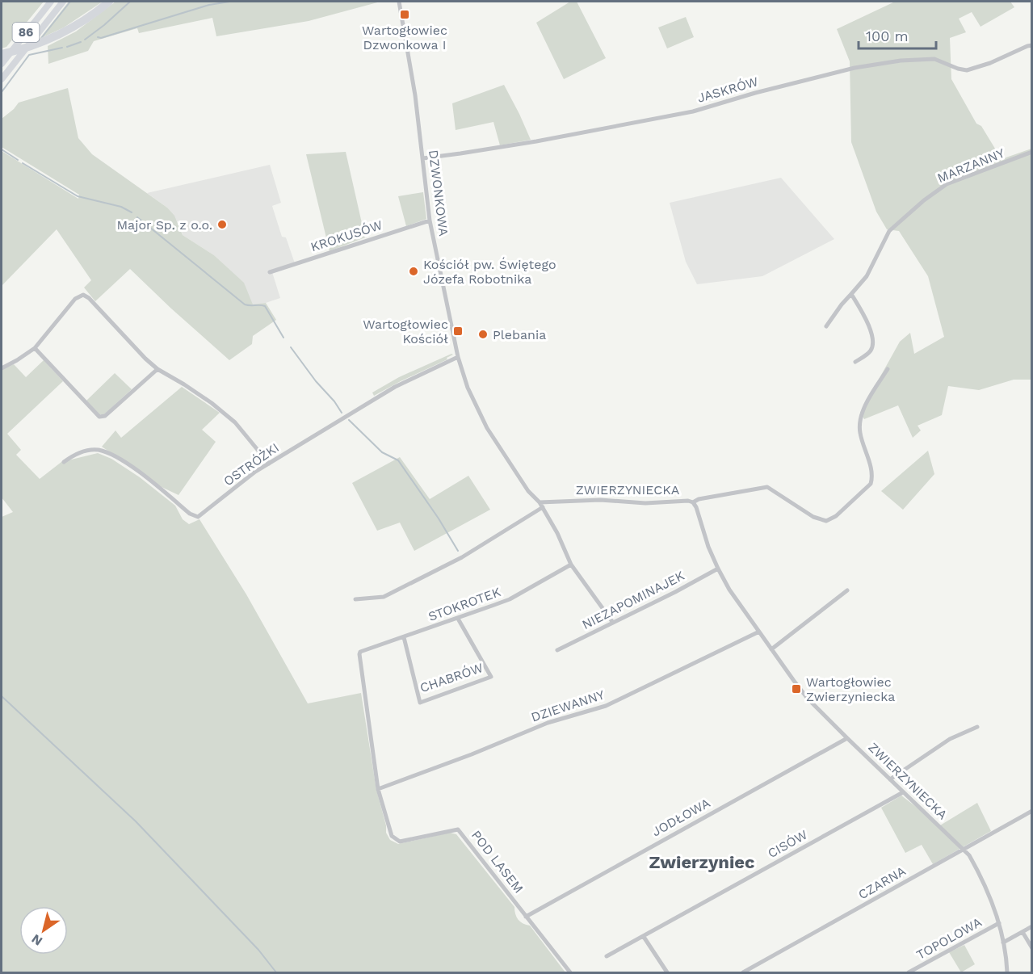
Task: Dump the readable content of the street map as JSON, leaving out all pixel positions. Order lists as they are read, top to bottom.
{
  "streets": {
    "main road": ["86"],
    "street": [
      "JASKRÓW",
      "MARZANNY",
      "DZWONKOWA",
      "KROKUSÓW",
      "OSTRÓŻKI",
      "ZWIERZYNIECKA",
      "NIEZAPOMINAJEK",
      "STOKROTEK",
      "CHABRÓW",
      "DZIEWANNY",
      "JODŁOWA",
      "CISÓW",
      "POD LASEM",
      "CZARNA",
      "TOPOLOWA"
    ]
  },
  "crossings": [
    ["JASKRÓW", "DZWONKOWA"],
    ["DZWONKOWA", "KROKUSÓW"],
    ["DZWONKOWA", "OSTRÓŻKI"],
    ["DZWONKOWA", "ZWIERZYNIECKA"],
    ["DZWONKOWA", "NIEZAPOMINAJEK"],
    ["DZWONKOWA", "STOKROTEK"],
    ["ZWIERZYNIECKA", "NIEZAPOMINAJEK"],
    ["ZWIERZYNIECKA", "DZIEWANNY"],
    ["ZWIERZYNIECKA", "JODŁOWA"],
    ["ZWIERZYNIECKA", "CISÓW"],
    ["ZWIERZYNIECKA", "CZARNA"],
    ["ZWIERZYNIECKA", "TOPOLOWA"],
    ["STOKROTEK", "CHABRÓW"],
    ["STOKROTEK", "POD LASEM"],
    ["DZIEWANNY", "POD LASEM"],
    ["JODŁOWA", "POD LASEM"]
  ],
  "districts": ["Zwierzyniec"],
  "places": {
    "transit": ["Wartogłowiec Dzwonkowa I", "Wartogłowiec Kościół", "Wartogłowiec Zwierzyniecka"],
    "other": ["Major Sp. z o.o.", "Kościół pw. Świętego Józefa Robotnika", "Plebania"]
  },
  "scale_bar": "100 m",
  "north": "bottom left"
}
